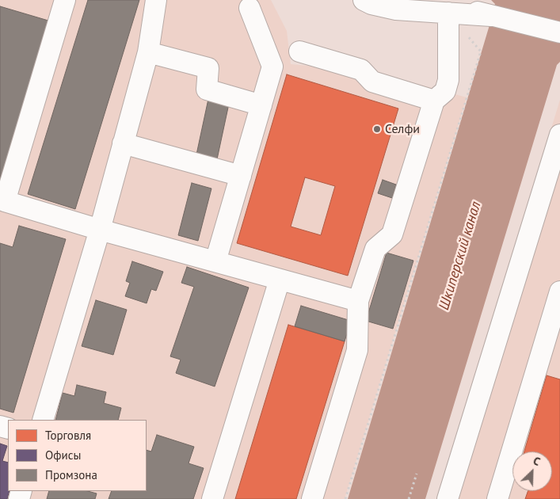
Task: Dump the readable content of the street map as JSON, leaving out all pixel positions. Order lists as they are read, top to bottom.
{
  "water": ["Шкиперский канал"],
  "places": ["Селфи"],
  "legend": ["Торговля", "Офисы", "Промзона"],
  "north": "top right"
}
